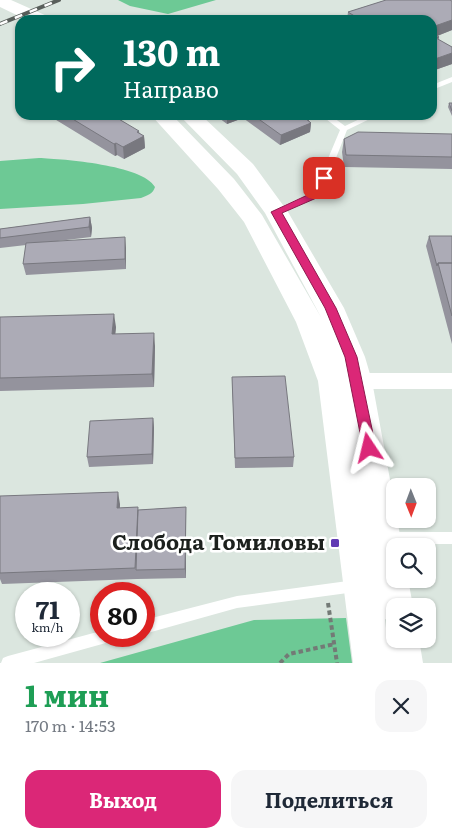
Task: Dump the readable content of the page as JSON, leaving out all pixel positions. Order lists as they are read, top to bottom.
{
  "places": {
    "transit": ["Слобода Томиловы"]
  },
  "north": "bottom",
  "page": {
    "turn": ["130 m", "Направо"],
    "speed": "71 km/h",
    "limit": "80",
    "heading": ["1 мин", "170 m · 14:53"],
    "buttons": ["Выход", "Поделиться"]
  }
}
